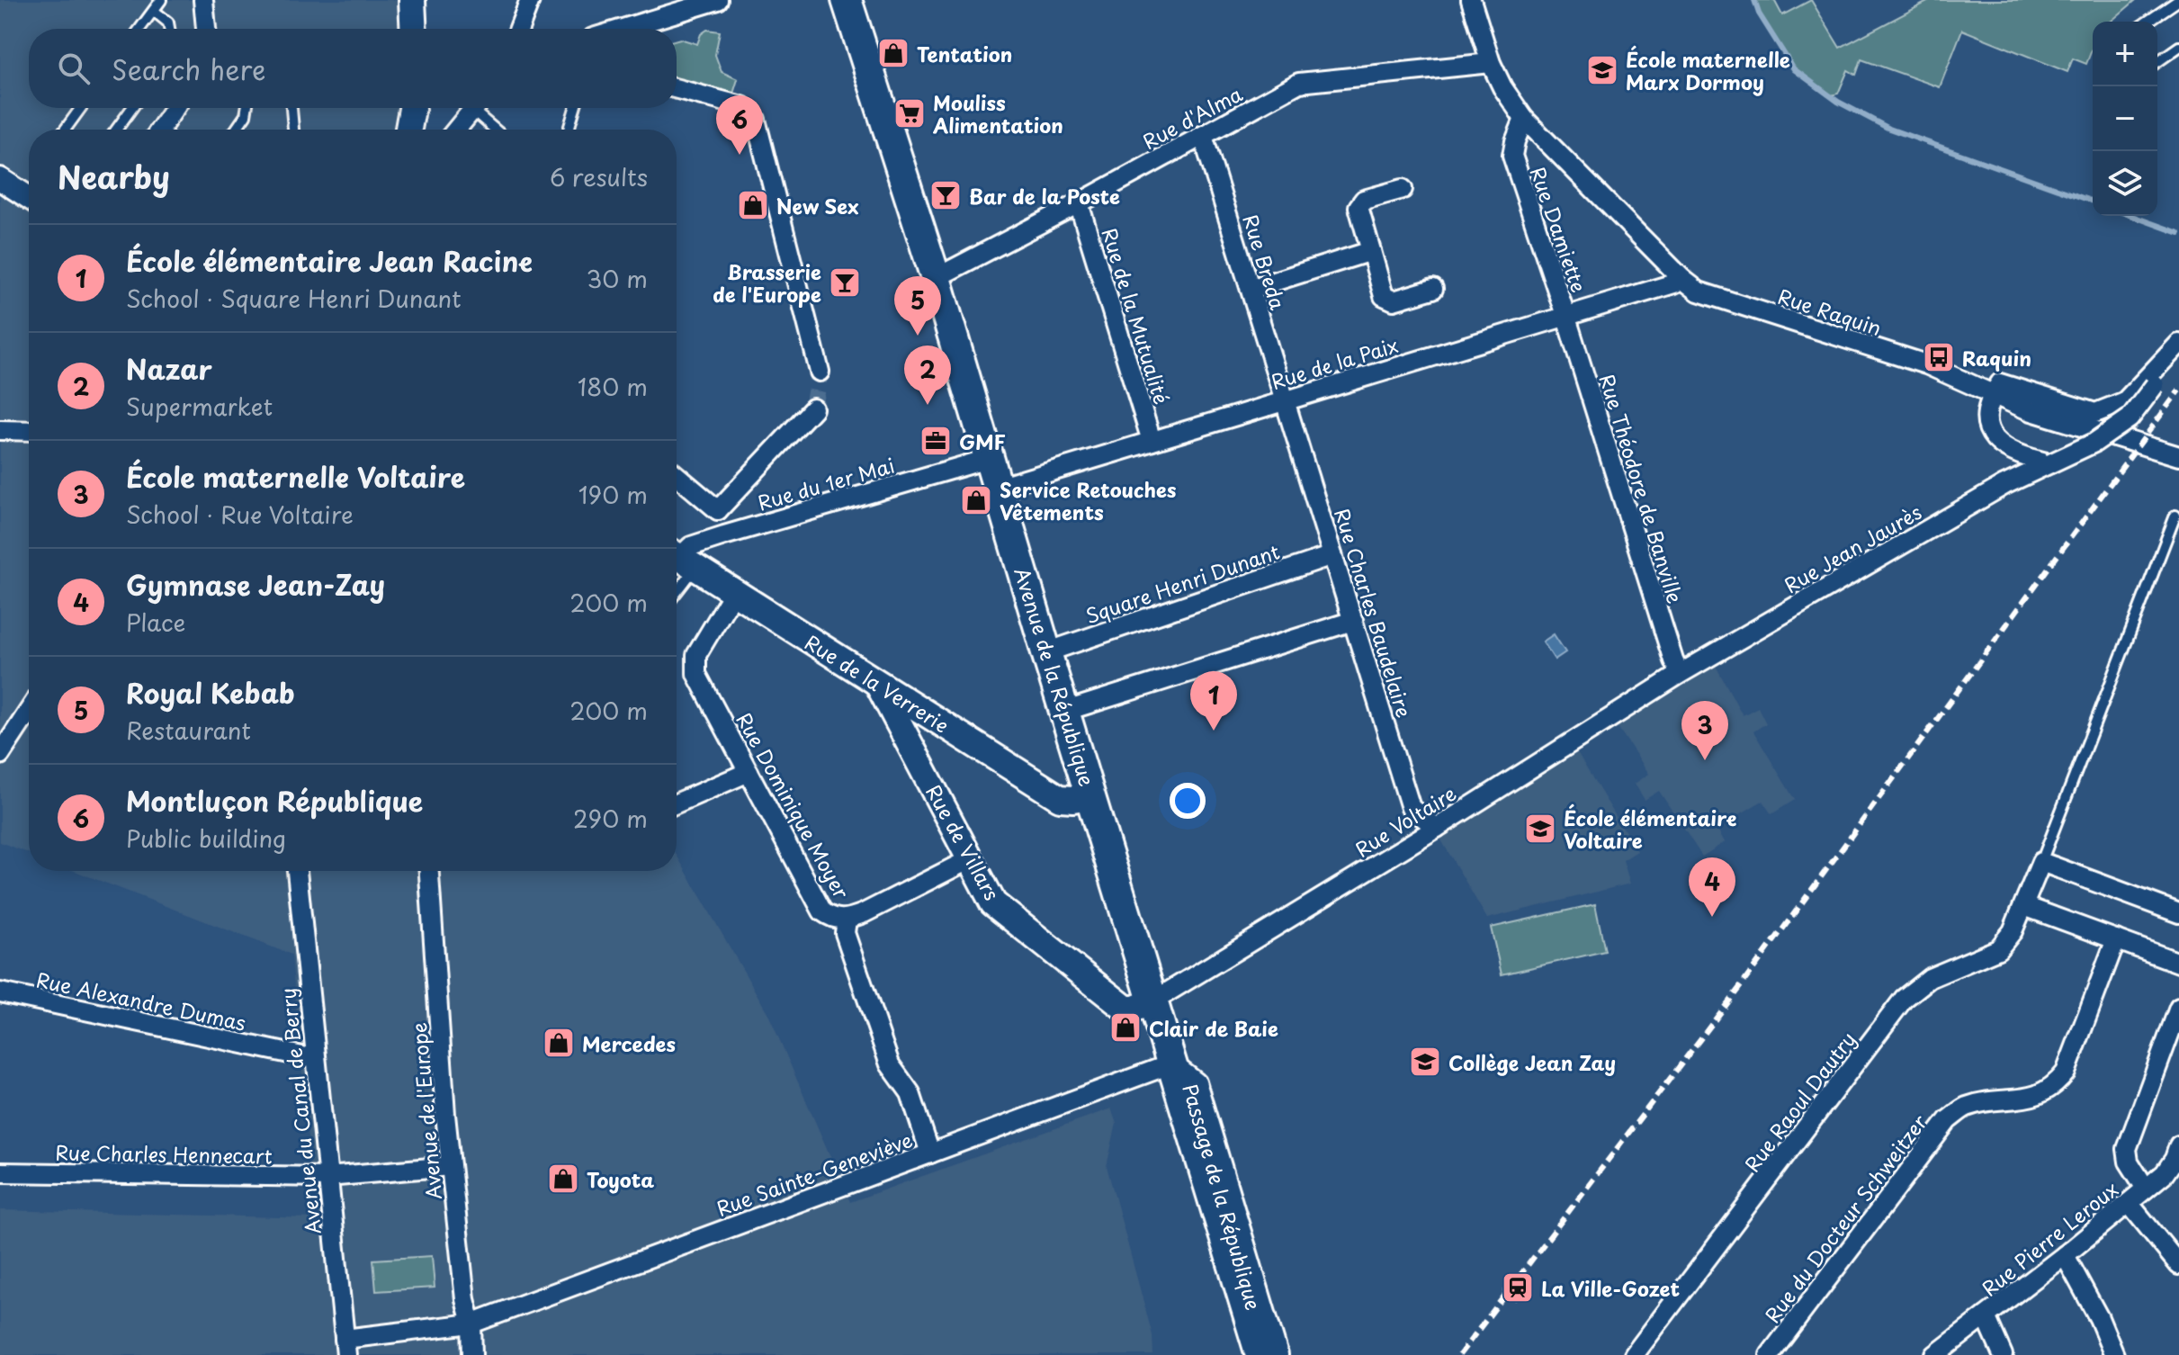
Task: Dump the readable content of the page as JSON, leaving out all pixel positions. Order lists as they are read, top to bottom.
{
  "streets": {
    "main road": ["Avenue de la République", "Rue de la Verrerie", "Rue de Villars"],
    "street": [
      "Rue d'Alma",
      "Rue Damiette",
      "Rue Breda",
      "Rue Raquin",
      "Rue de la Mutualité",
      "Rue de la Paix",
      "Rue du 1er Mai",
      "Rue Théodore de Banville",
      "Rue Jean Jaurès",
      "Square Henri Dunant",
      "Rue Charles Baudelaire",
      "Rue Dominique Moyer",
      "Rue Voltaire",
      "Rue Alexandre Dumas",
      "Rue Raoul Dautry",
      "Avenue du Canal de Berry",
      "Avenue de l'Europe",
      "Rue Charles Hennecart",
      "Rue Sainte-Geneviève",
      "Passage de la République",
      "Rue du Docteur Schweitzer",
      "Rue Pierre Leroux"
    ]
  },
  "crossings": [
    ["Rue d'Alma", "Rue Breda"],
    ["Rue d'Alma", "Rue de la Mutualité"],
    ["Rue d'Alma", "Avenue de la République"],
    ["Rue Damiette", "Rue Raquin"],
    ["Rue Damiette", "Rue de la Paix"],
    ["Rue Damiette", "Rue Théodore de Banville"],
    ["Rue Breda", "Rue de la Paix"],
    ["Rue Breda", "Rue Charles Baudelaire"],
    ["Rue Raquin", "Rue de la Paix"],
    ["Rue Raquin", "Rue Jean Jaurès"],
    ["Rue de la Mutualité", "Rue de la Paix"],
    ["Rue de la Paix", "Rue Théodore de Banville"],
    ["Rue de la Paix", "Rue Charles Baudelaire"],
    ["Rue de la Paix", "Avenue de la République"],
    ["Rue du 1er Mai", "Avenue de la République"],
    ["Rue du 1er Mai", "Rue de la Verrerie"],
    ["Rue Théodore de Banville", "Rue Jean Jaurès"],
    ["Rue Théodore de Banville", "Rue Voltaire"],
    ["Rue Jean Jaurès", "Rue Voltaire"],
    ["Square Henri Dunant", "Rue Charles Baudelaire"],
    ["Square Henri Dunant", "Avenue de la République"],
    ["Rue Charles Baudelaire", "Rue Voltaire"],
    ["Avenue de la République", "Rue de la Verrerie"],
    ["Avenue de la République", "Rue Voltaire"],
    ["Avenue de la République", "Rue de Villars"],
    ["Avenue de la République", "Rue Sainte-Geneviève"],
    ["Avenue de la République", "Passage de la République"],
    ["Rue de la Verrerie", "Rue Dominique Moyer"],
    ["Rue de la Verrerie", "Rue de Villars"],
    ["Rue Dominique Moyer", "Rue Sainte-Geneviève"],
    ["Rue Voltaire", "Rue de Villars"],
    ["Rue Alexandre Dumas", "Avenue du Canal de Berry"],
    ["Avenue du Canal de Berry", "Rue Charles Hennecart"],
    ["Avenue du Canal de Berry", "Rue Sainte-Geneviève"],
    ["Avenue de l'Europe", "Rue Charles Hennecart"],
    ["Avenue de l'Europe", "Rue Sainte-Geneviève"],
    ["Rue Sainte-Geneviève", "Passage de la République"]
  ],
  "places": {
    "shop": [
      "Tentation",
      "New Sex",
      "Service Retouches Vêtements",
      "Clair de Baie",
      "Mercedes",
      "Toyota"
    ],
    "school or university": ["École maternelle Marx Dormoy", "École élémentaire Voltaire", "Collège Jean Zay"],
    "supermarket": ["Mouliss Alimentation"],
    "bar": ["Bar de la Poste", "Brasserie de l'Europe"],
    "bus stop": ["Raquin"],
    "office": ["GMF"],
    "station": ["La Ville-Gozet"]
  },
  "page": {
    "map_buttons": ["+", "−"],
    "search": "Search here",
    "pins": [
      "6",
      "5",
      "2",
      "1",
      "3",
      "4"
    ],
    "heading": ["Nearby", "6 results"],
    "list": [
      {
        "mark": "1",
        "name": "École élémentaire Jean Racine",
        "note": "School · Square Henri Dunant",
        "value": "30 m"
      },
      {
        "mark": "2",
        "name": "Nazar",
        "note": "Supermarket",
        "value": "180 m"
      },
      {
        "mark": "3",
        "name": "École maternelle Voltaire",
        "note": "School · Rue Voltaire",
        "value": "190 m"
      },
      {
        "mark": "4",
        "name": "Gymnase Jean-Zay",
        "note": "Place",
        "value": "200 m"
      },
      {
        "mark": "5",
        "name": "Royal Kebab",
        "note": "Restaurant",
        "value": "200 m"
      },
      {
        "mark": "6",
        "name": "Montluçon République",
        "note": "Public building",
        "value": "290 m"
      }
    ]
  }
}
